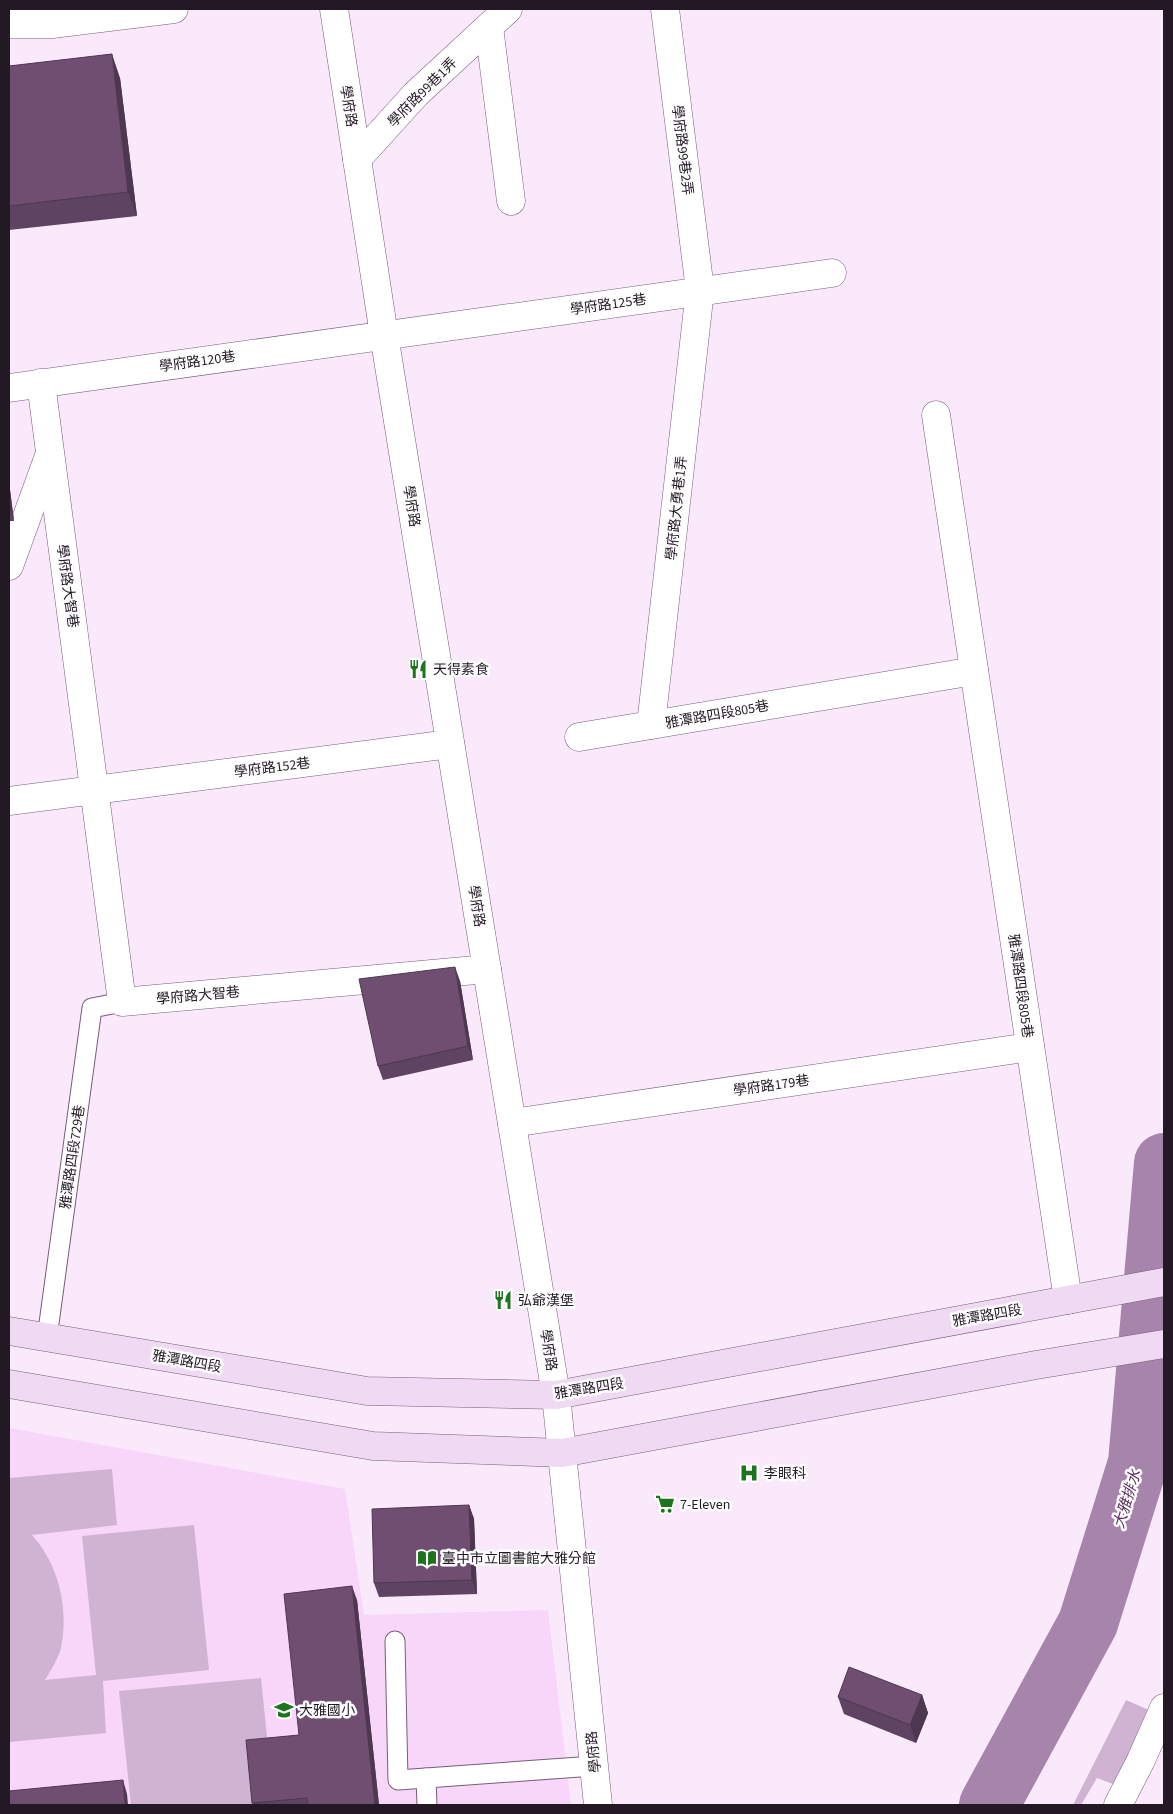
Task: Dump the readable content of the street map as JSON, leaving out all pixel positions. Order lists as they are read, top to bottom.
{
  "streets": {
    "street": [
      "學府路99巷1弄",
      "學府路",
      "學府路99巷2弄",
      "學府路125巷",
      "學府路120巷",
      "學府路大勇巷1弄",
      "學府路大智巷",
      "雅潭路四段805巷",
      "學府路152巷",
      "學府路179巷",
      "雅潭路四段"
    ],
    "lane": ["雅潭路四段729巷"]
  },
  "crossings": [
    ["學府路99巷1弄", "學府路"],
    ["學府路", "學府路125巷"],
    ["學府路", "學府路120巷"],
    ["學府路", "學府路大智巷"],
    ["學府路", "學府路152巷"],
    ["學府路", "學府路179巷"],
    ["學府路", "雅潭路四段"],
    ["學府路99巷2弄", "學府路125巷"],
    ["學府路99巷2弄", "學府路大勇巷1弄"],
    ["學府路125巷", "學府路120巷"],
    ["學府路125巷", "學府路大勇巷1弄"],
    ["學府路120巷", "學府路大智巷"],
    ["學府路大勇巷1弄", "雅潭路四段805巷"],
    ["學府路大智巷", "學府路152巷"],
    ["學府路大智巷", "雅潭路四段729巷"],
    ["雅潭路四段805巷", "學府路179巷"],
    ["雅潭路四段805巷", "雅潭路四段"],
    ["雅潭路四段729巷", "雅潭路四段"]
  ],
  "water": ["大雅排水"],
  "places": {
    "restaurant": ["天得素食", "弘爺漢堡"],
    "hospital": ["李眼科"],
    "supermarket": ["7-Eleven"],
    "library": ["臺中市立圖書館大雅分館"],
    "school or university": ["大雅國小"]
  }
}
